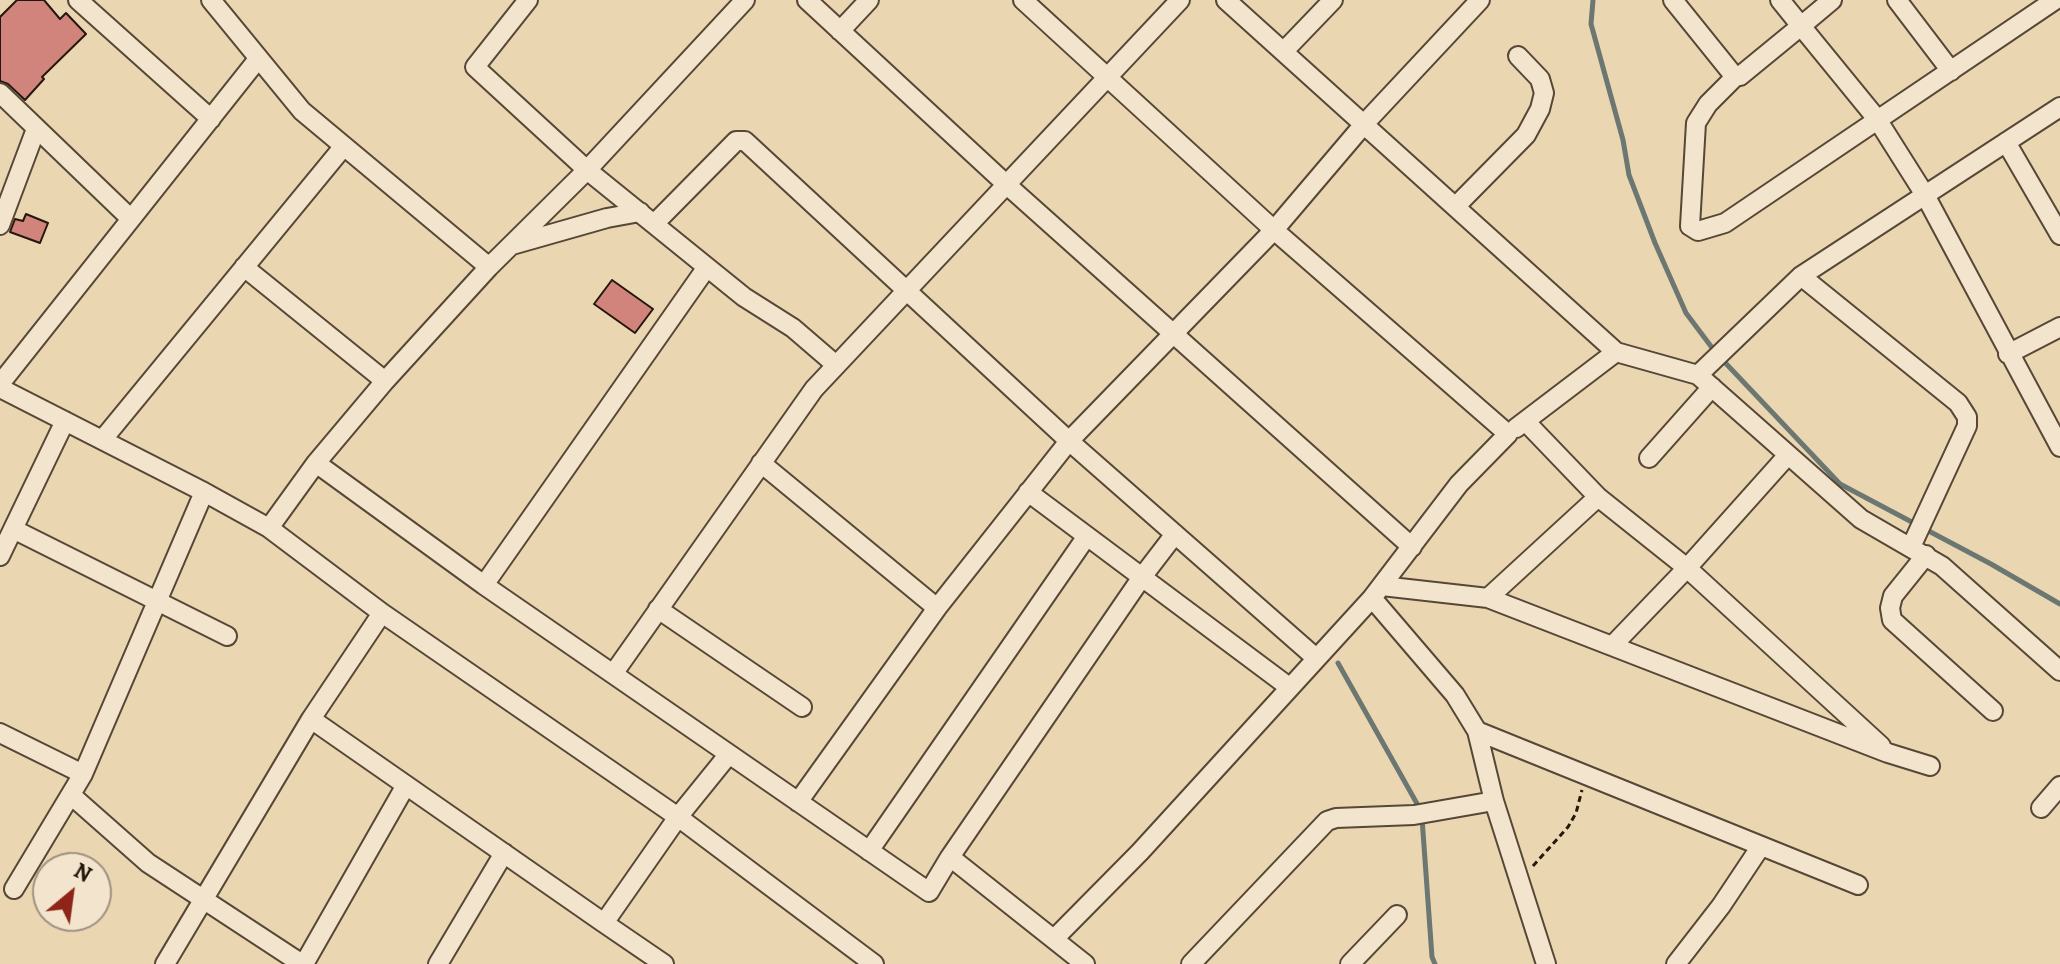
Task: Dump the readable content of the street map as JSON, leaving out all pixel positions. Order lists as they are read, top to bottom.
{
  "north": "top right"
}
